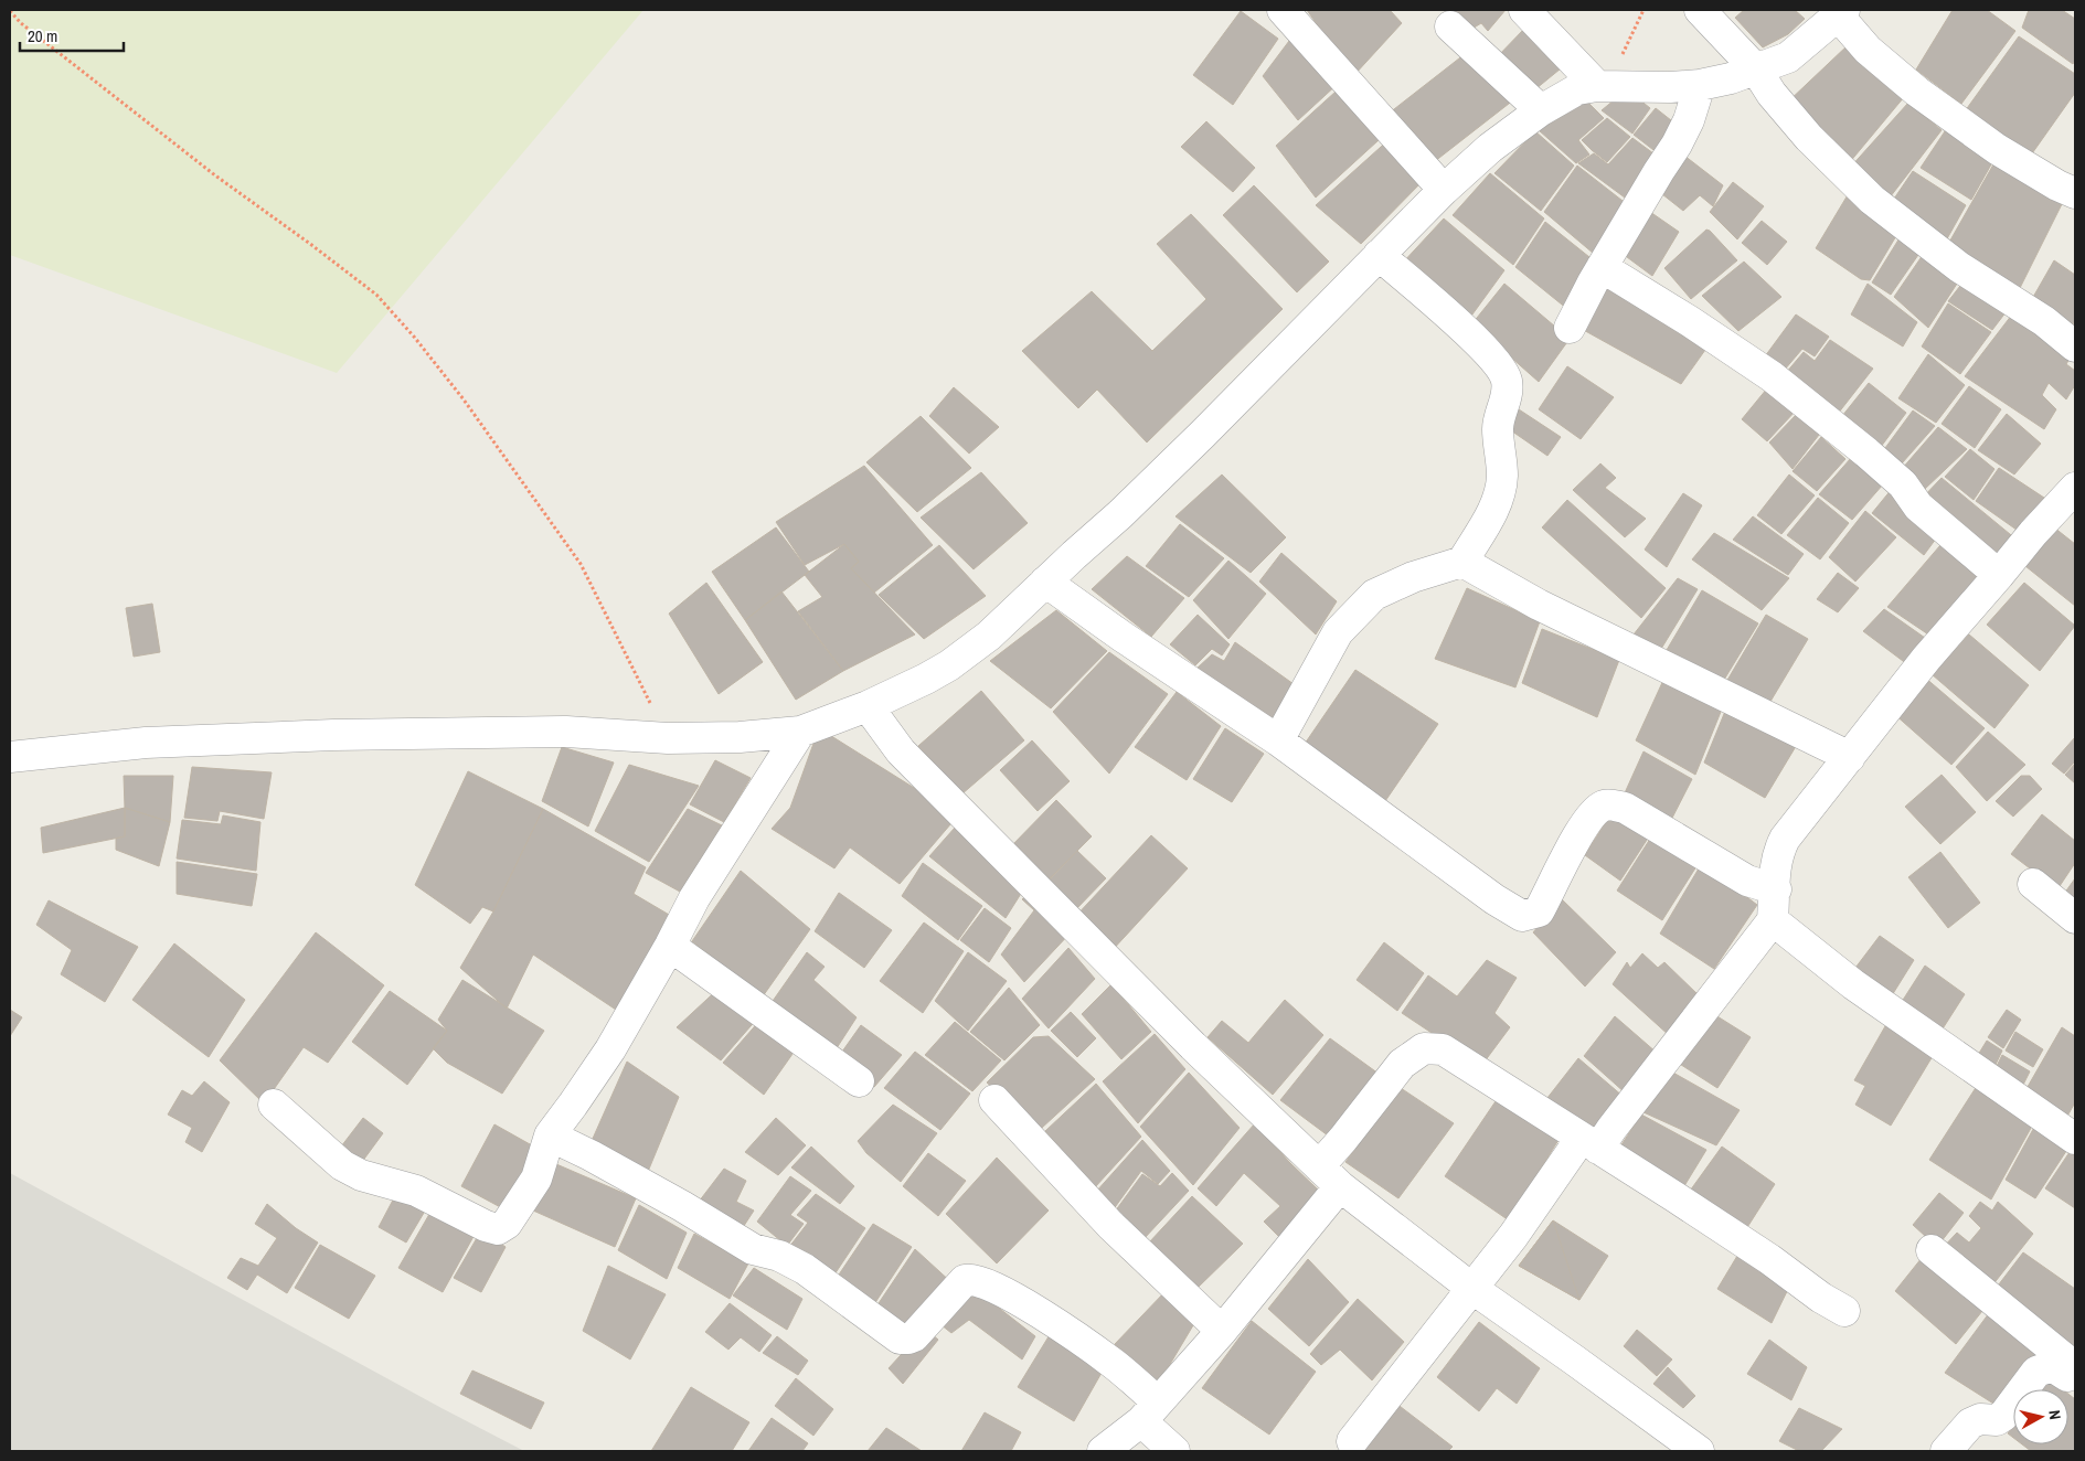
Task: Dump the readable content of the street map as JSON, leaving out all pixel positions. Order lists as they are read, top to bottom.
{
  "scale_bar": "20 m",
  "north": "right"
}
